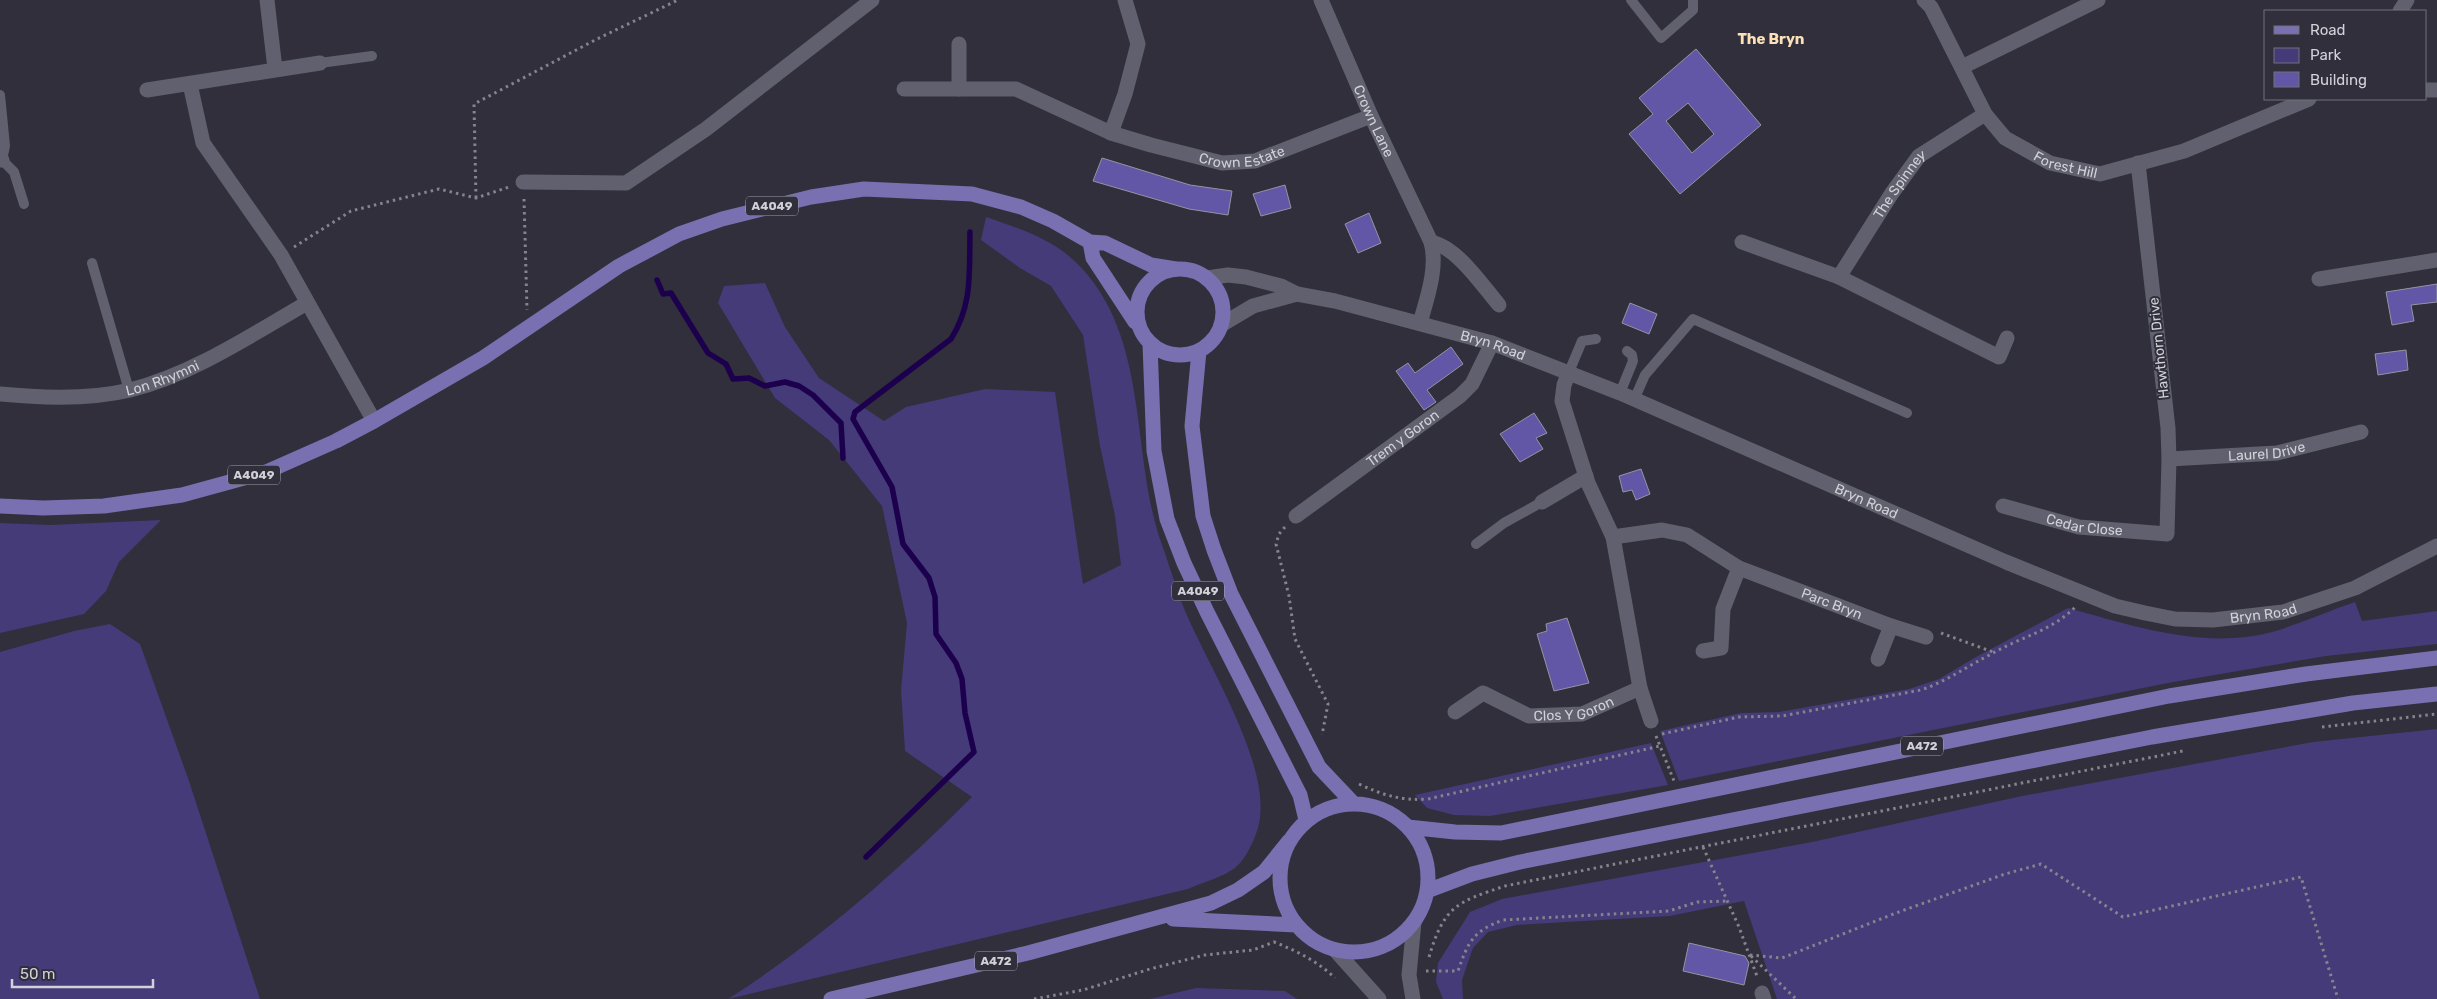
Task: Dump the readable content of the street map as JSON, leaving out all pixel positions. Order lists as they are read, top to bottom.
{
  "streets": {
    "main road": ["A4049", "A472"],
    "street": [
      "Crown Lane",
      "Crown Estate",
      "Forest Hill",
      "The Spinney",
      "Bryn Road",
      "Hawthorn Drive",
      "Lon Rhymni",
      "Trem y Goron",
      "Laurel Drive",
      "Cedar Close",
      "Parc Bryn",
      "Clos Y Goron"
    ]
  },
  "crossings": [
    ["Crown Lane", "Crown Estate"],
    ["Crown Lane", "Bryn Road"],
    ["Forest Hill", "The Spinney"],
    ["Forest Hill", "Hawthorn Drive"],
    ["A4049", "Bryn Road"],
    ["A4049", "A472"],
    ["Bryn Road", "Trem y Goron"],
    ["Hawthorn Drive", "Laurel Drive"],
    ["Hawthorn Drive", "Cedar Close"]
  ],
  "districts": ["The Bryn"],
  "legend": ["Road", "Park", "Building"],
  "scale_bar": "50 m"
}
